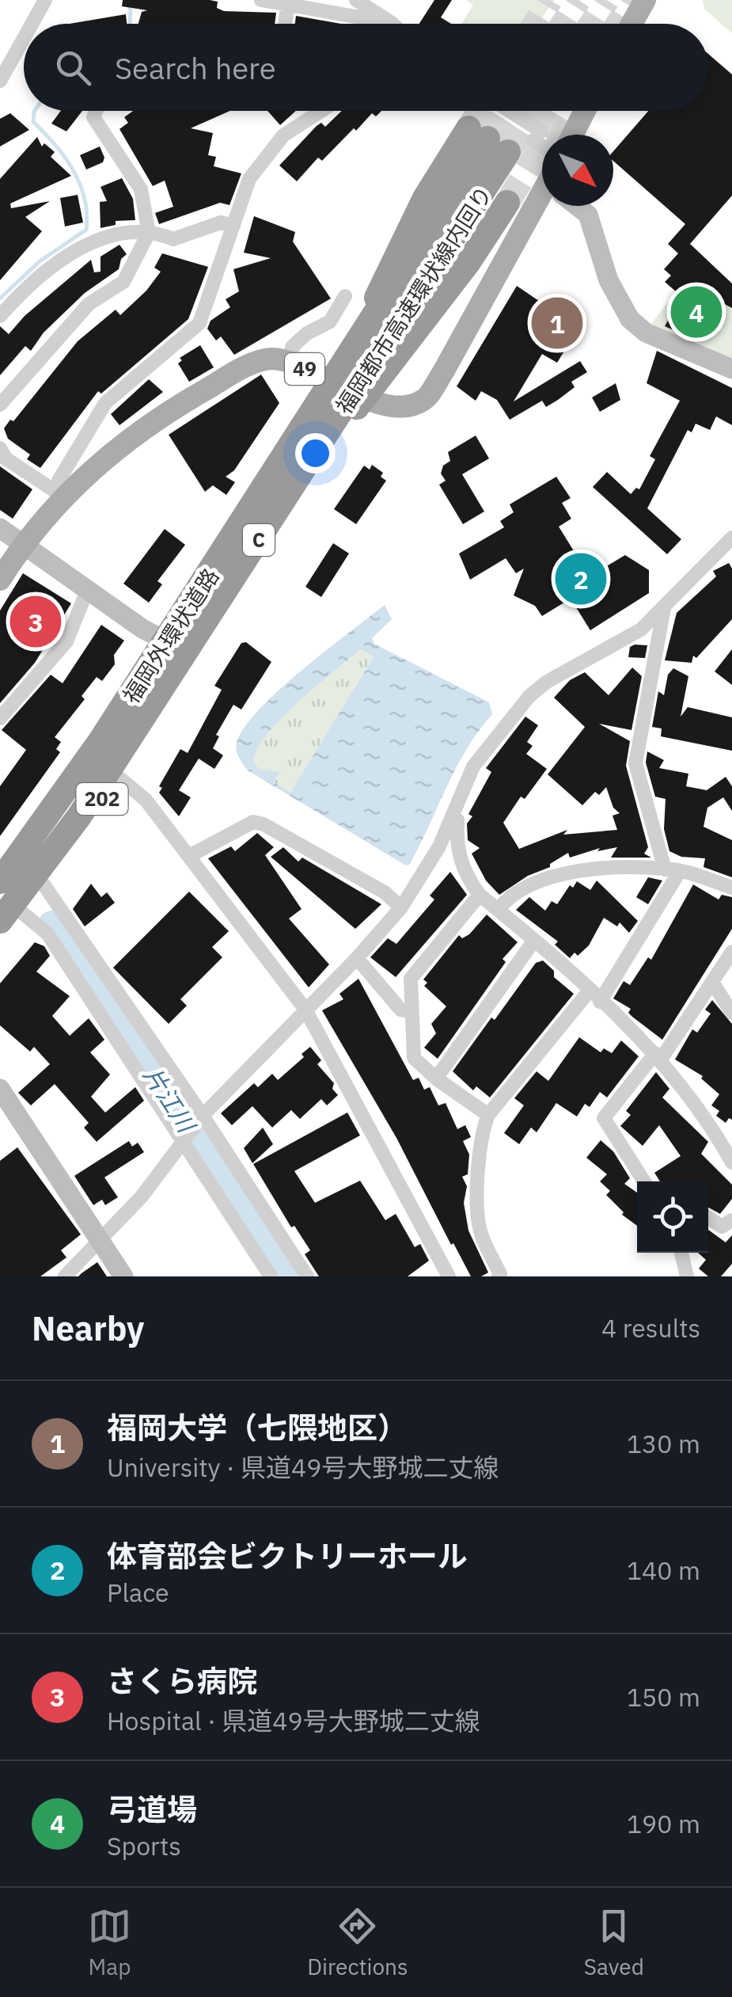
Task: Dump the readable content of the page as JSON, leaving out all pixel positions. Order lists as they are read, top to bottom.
{
  "streets": {
    "highway": [
      "福岡都市高速環状線内回り",
      "C",
      "福岡外環状道路",
      "202"
    ],
    "main road": ["49"]
  },
  "crossings": [
    ["福岡都市高速環状線内回り", "C"],
    ["福岡都市高速環状線内回り", "福岡外環状道路"],
    ["49", "福岡外環状道路"],
    ["C", "福岡外環状道路"]
  ],
  "water": ["片江川"],
  "north": "bottom right",
  "page": {
    "search": "Search here",
    "pins": [
      "4",
      "1",
      "2",
      "3"
    ],
    "heading": ["Nearby", "4 results"],
    "list": [
      {
        "mark": "1",
        "name": "福岡大学（七隈地区）",
        "note": "University · 県道49号大野城二丈線",
        "value": "130 m"
      },
      {
        "mark": "2",
        "name": "体育部会ビクトリーホール",
        "note": "Place",
        "value": "140 m"
      },
      {
        "mark": "3",
        "name": "さくら病院",
        "note": "Hospital · 県道49号大野城二丈線",
        "value": "150 m"
      },
      {
        "mark": "4",
        "name": "弓道場",
        "note": "Sports",
        "value": "190 m"
      }
    ],
    "nav": ["Map", "Directions", "Saved"]
  }
}
